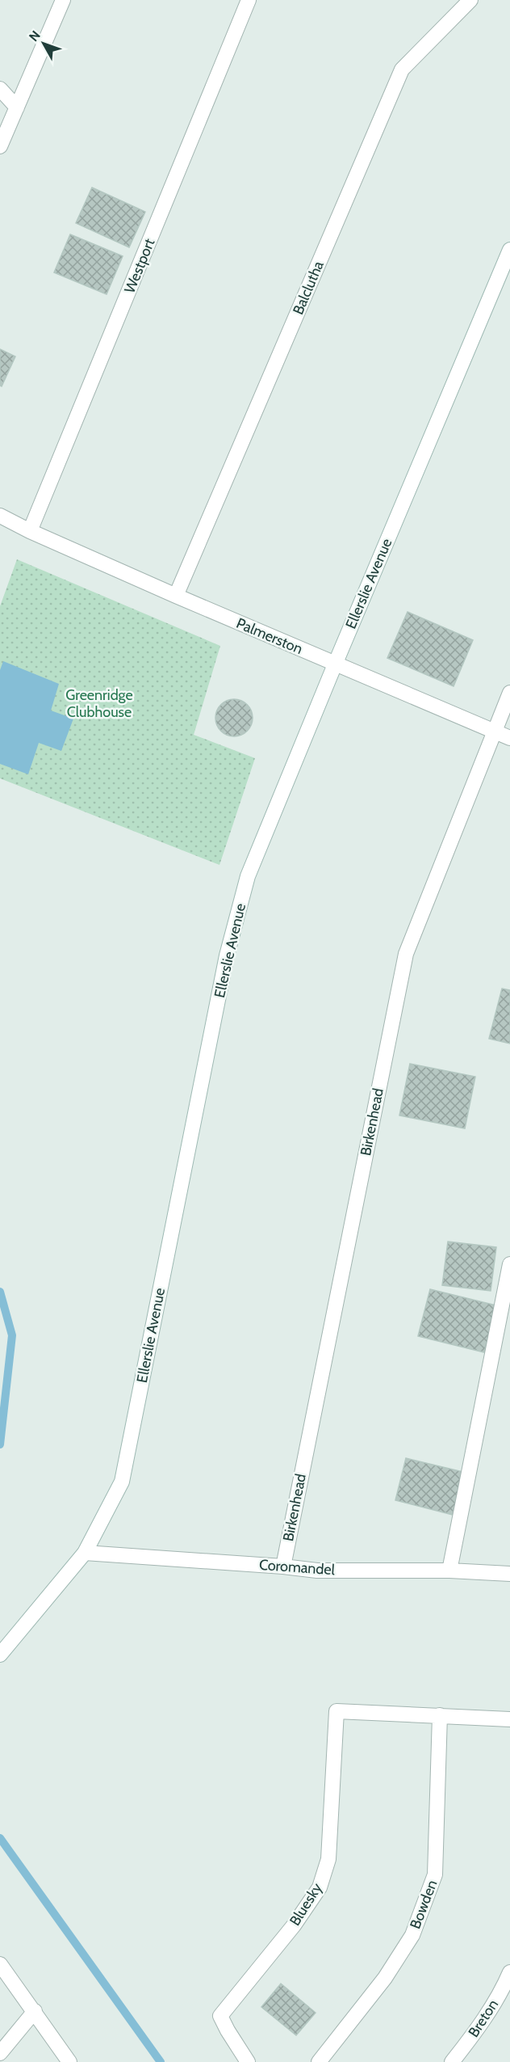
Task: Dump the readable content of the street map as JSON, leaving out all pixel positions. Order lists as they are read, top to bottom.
{
  "streets": {
    "street": [
      "Westport",
      "Balclutha",
      "Ellerslie Avenue",
      "Palmerston",
      "Birkenhead",
      "Coromandel",
      "Bluesky",
      "Bowden",
      "Breton"
    ]
  },
  "crossings": [
    ["Westport", "Palmerston"],
    ["Balclutha", "Palmerston"],
    ["Ellerslie Avenue", "Palmerston"],
    ["Ellerslie Avenue", "Coromandel"],
    ["Palmerston", "Birkenhead"],
    ["Birkenhead", "Coromandel"],
    ["Bluesky", "Bowden"]
  ],
  "parks": ["Greenridge Clubhouse"],
  "north": "top left"
}
